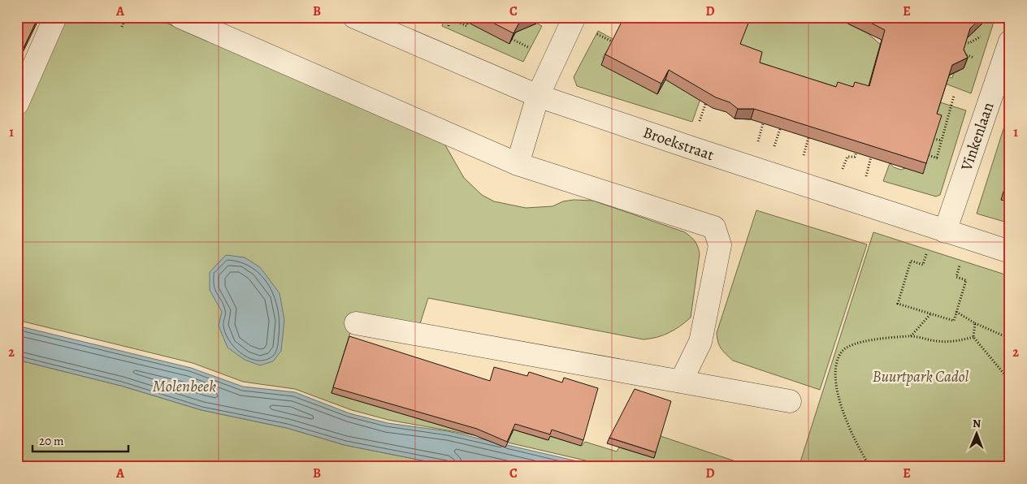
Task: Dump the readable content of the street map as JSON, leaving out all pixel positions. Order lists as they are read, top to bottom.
{
  "streets": {
    "street": ["Vinkenlaan", "Broekstraat"]
  },
  "crossings": [
    ["Vinkenlaan", "Broekstraat"]
  ],
  "water": ["Molenbeek"],
  "parks": ["Buurtpark Cadol"],
  "scale_bar": "20 m",
  "north": "top",
  "grid": {
    "columns": [
      "A",
      "B",
      "C",
      "D",
      "E"
    ],
    "rows": ["1", "2"]
  }
}
